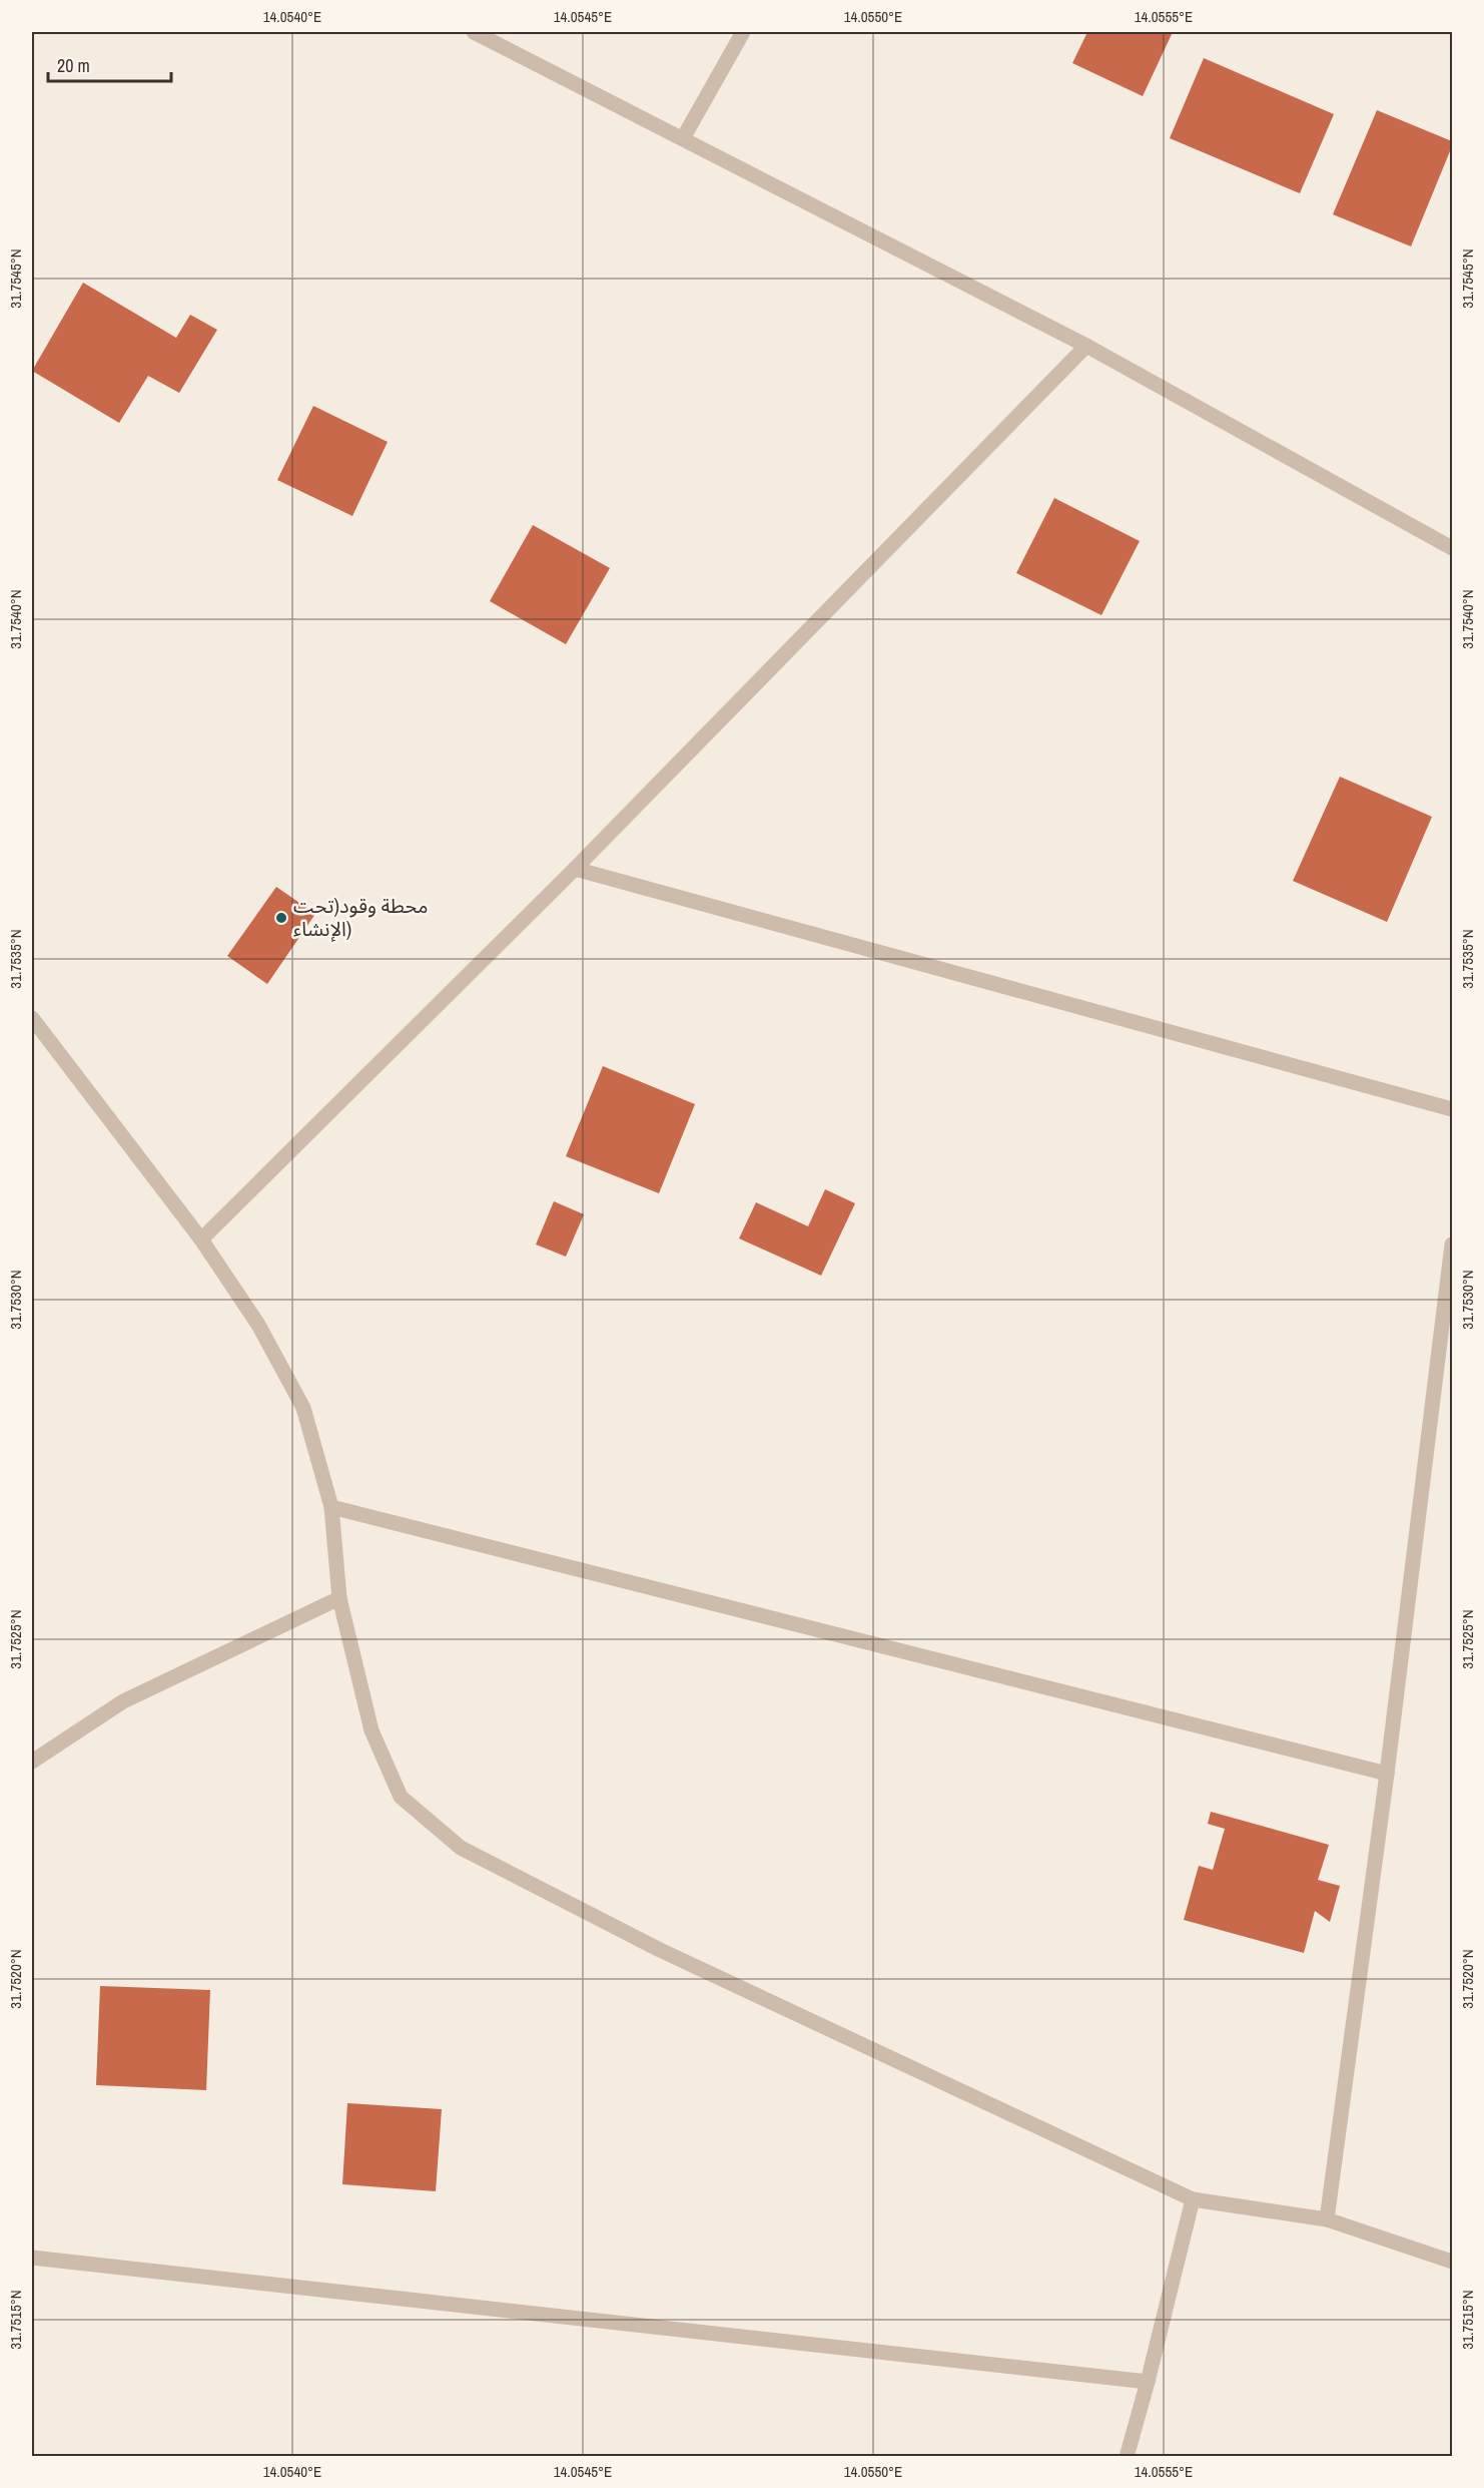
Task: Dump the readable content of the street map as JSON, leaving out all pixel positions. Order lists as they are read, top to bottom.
{
  "places": ["محطة وقود(تحت الإنشاء)"],
  "scale_bar": "20 m",
  "coordinates": [
    "14.0540°E",
    "14.0545°E",
    "14.0550°E",
    "14.0555°E",
    "31.7545°N",
    "31.7540°N",
    "31.7535°N",
    "31.7530°N",
    "31.7525°N",
    "31.7520°N",
    "31.7515°N"
  ]
}
